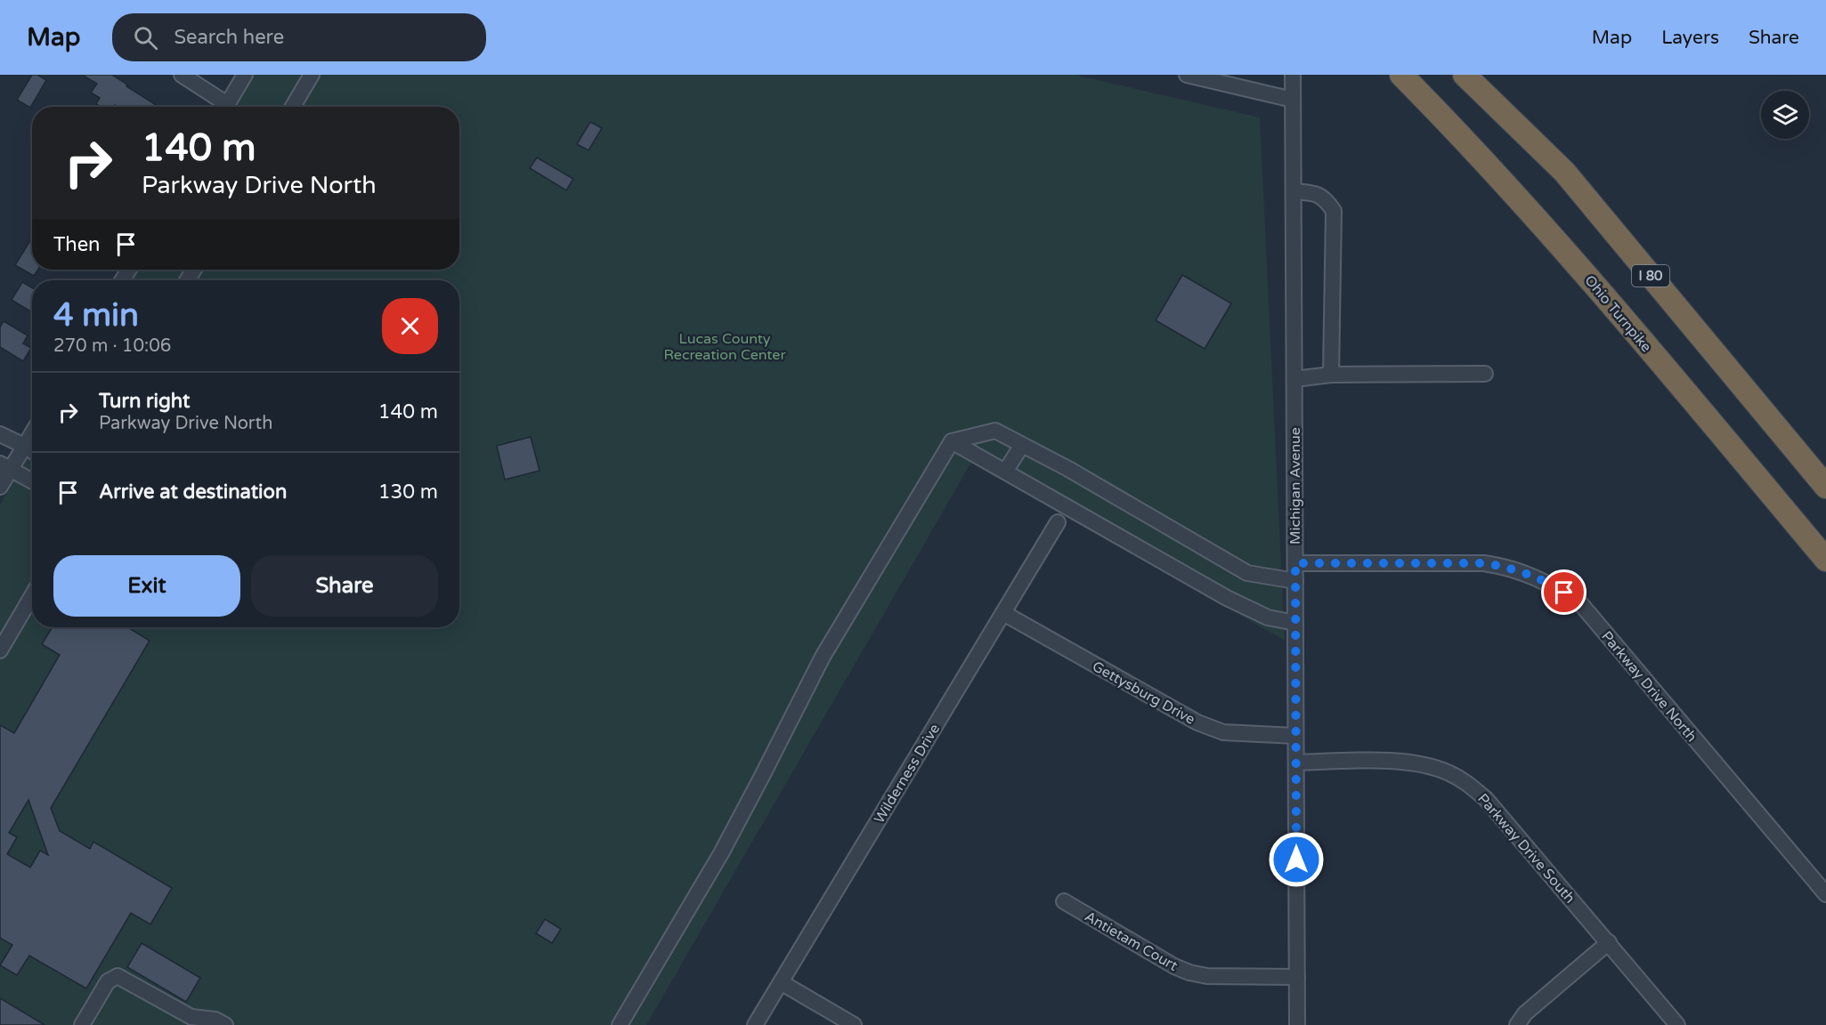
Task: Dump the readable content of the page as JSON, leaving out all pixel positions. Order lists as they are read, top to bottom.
{
  "streets": {
    "highway": ["I 80", "Ohio Turnpike"],
    "street": [
      "Michigan Avenue",
      "Parkway Drive North",
      "Gettysburg Drive",
      "Wilderness Drive",
      "Parkway Drive South",
      "Antietam Court"
    ]
  },
  "crossings": [
    ["Michigan Avenue", "Parkway Drive North"],
    ["Michigan Avenue", "Gettysburg Drive"],
    ["Michigan Avenue", "Parkway Drive South"],
    ["Michigan Avenue", "Antietam Court"],
    ["Gettysburg Drive", "Wilderness Drive"]
  ],
  "parks": ["Lucas County Recreation Center"],
  "page": {
    "header": "Map",
    "search": "Search here",
    "nav": ["Map", "Layers", "Share"],
    "turn": ["140 m", "Parkway Drive North"],
    "then": "Then",
    "heading": ["4 min", "270 m · 10:06"],
    "list": [
      {
        "name": "Turn right",
        "note": "Parkway Drive North",
        "value": "140 m"
      },
      {
        "name": "Arrive at destination",
        "value": "130 m"
      }
    ],
    "buttons": ["Exit", "Share"]
  }
}
